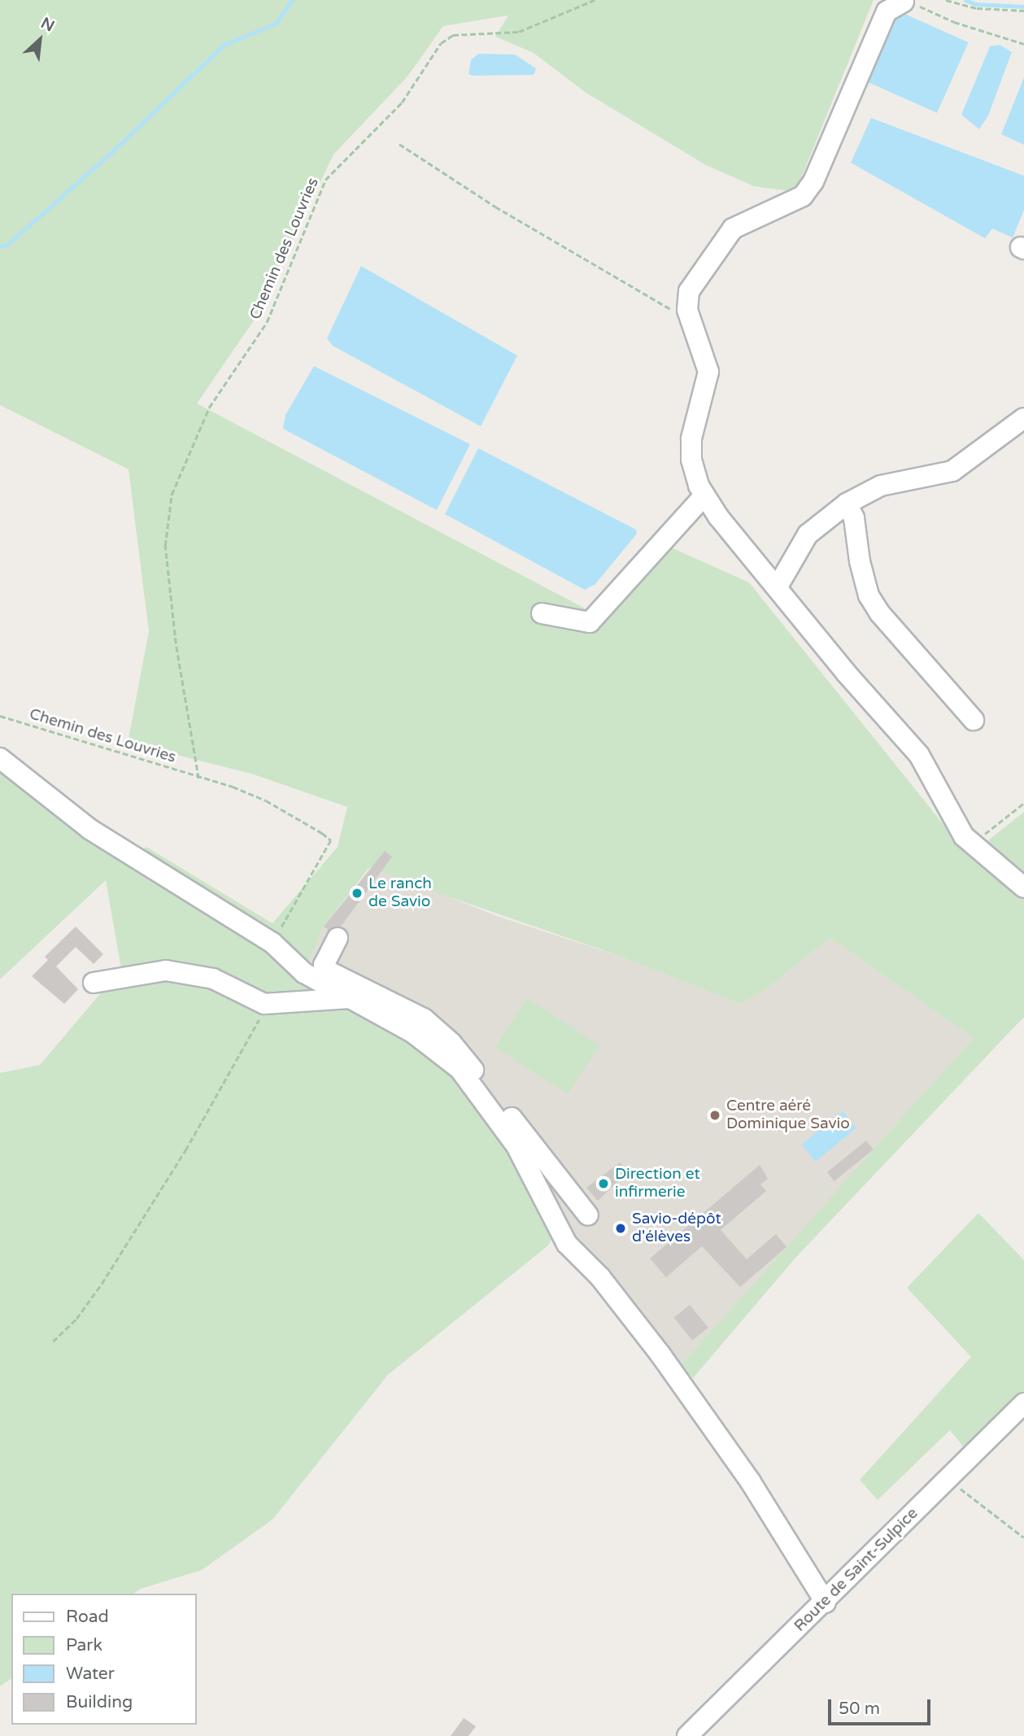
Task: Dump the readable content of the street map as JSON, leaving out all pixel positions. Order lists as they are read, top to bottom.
{
  "streets": {
    "street": ["Route de Saint-Sulpice"],
    "path": ["Chemin des Louvries"]
  },
  "places": [
    "Le ranch de Savio",
    "Centre aéré Dominique Savio",
    "Direction et infirmerie",
    "Savio-dépôt d'élèves"
  ],
  "legend": [
    "Road",
    "Park",
    "Water",
    "Building"
  ],
  "scale_bar": "50 m",
  "north": "top right"
}
